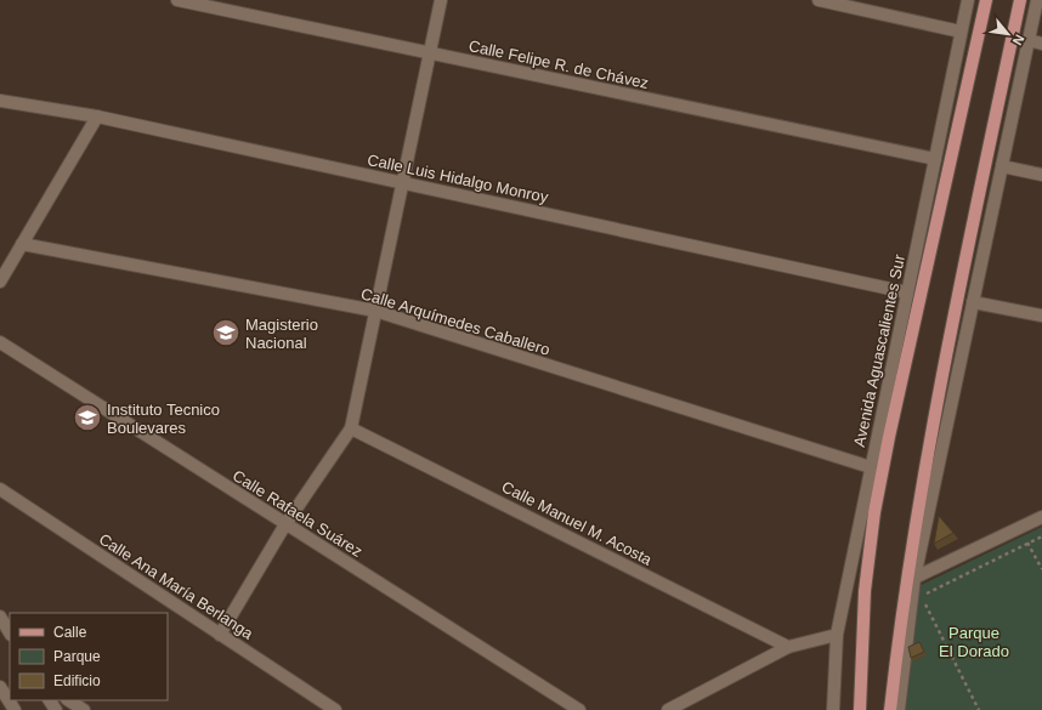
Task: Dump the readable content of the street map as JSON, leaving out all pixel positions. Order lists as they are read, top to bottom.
{
  "streets": {
    "main road": ["Avenida Aguascalientes Sur"],
    "street": [
      "Calle Felipe R. de Chávez",
      "Calle Luis Hidalgo Monroy",
      "Calle Arquímedes Caballero",
      "Calle Rafaela Suárez",
      "Calle Manuel M. Acosta",
      "Calle Ana María Berlanga"
    ]
  },
  "crossings": [
    ["Calle Felipe R. de Chávez", "Avenida Aguascalientes Sur"],
    ["Calle Luis Hidalgo Monroy", "Avenida Aguascalientes Sur"],
    ["Calle Arquímedes Caballero", "Avenida Aguascalientes Sur"]
  ],
  "parks": ["Parque El Dorado"],
  "places": {
    "school or university": ["Magisterio Nacional", "Instituto Tecnico Boulevares"]
  },
  "legend": ["Calle", "Parque", "Edificio"],
  "north": "bottom right"
}
